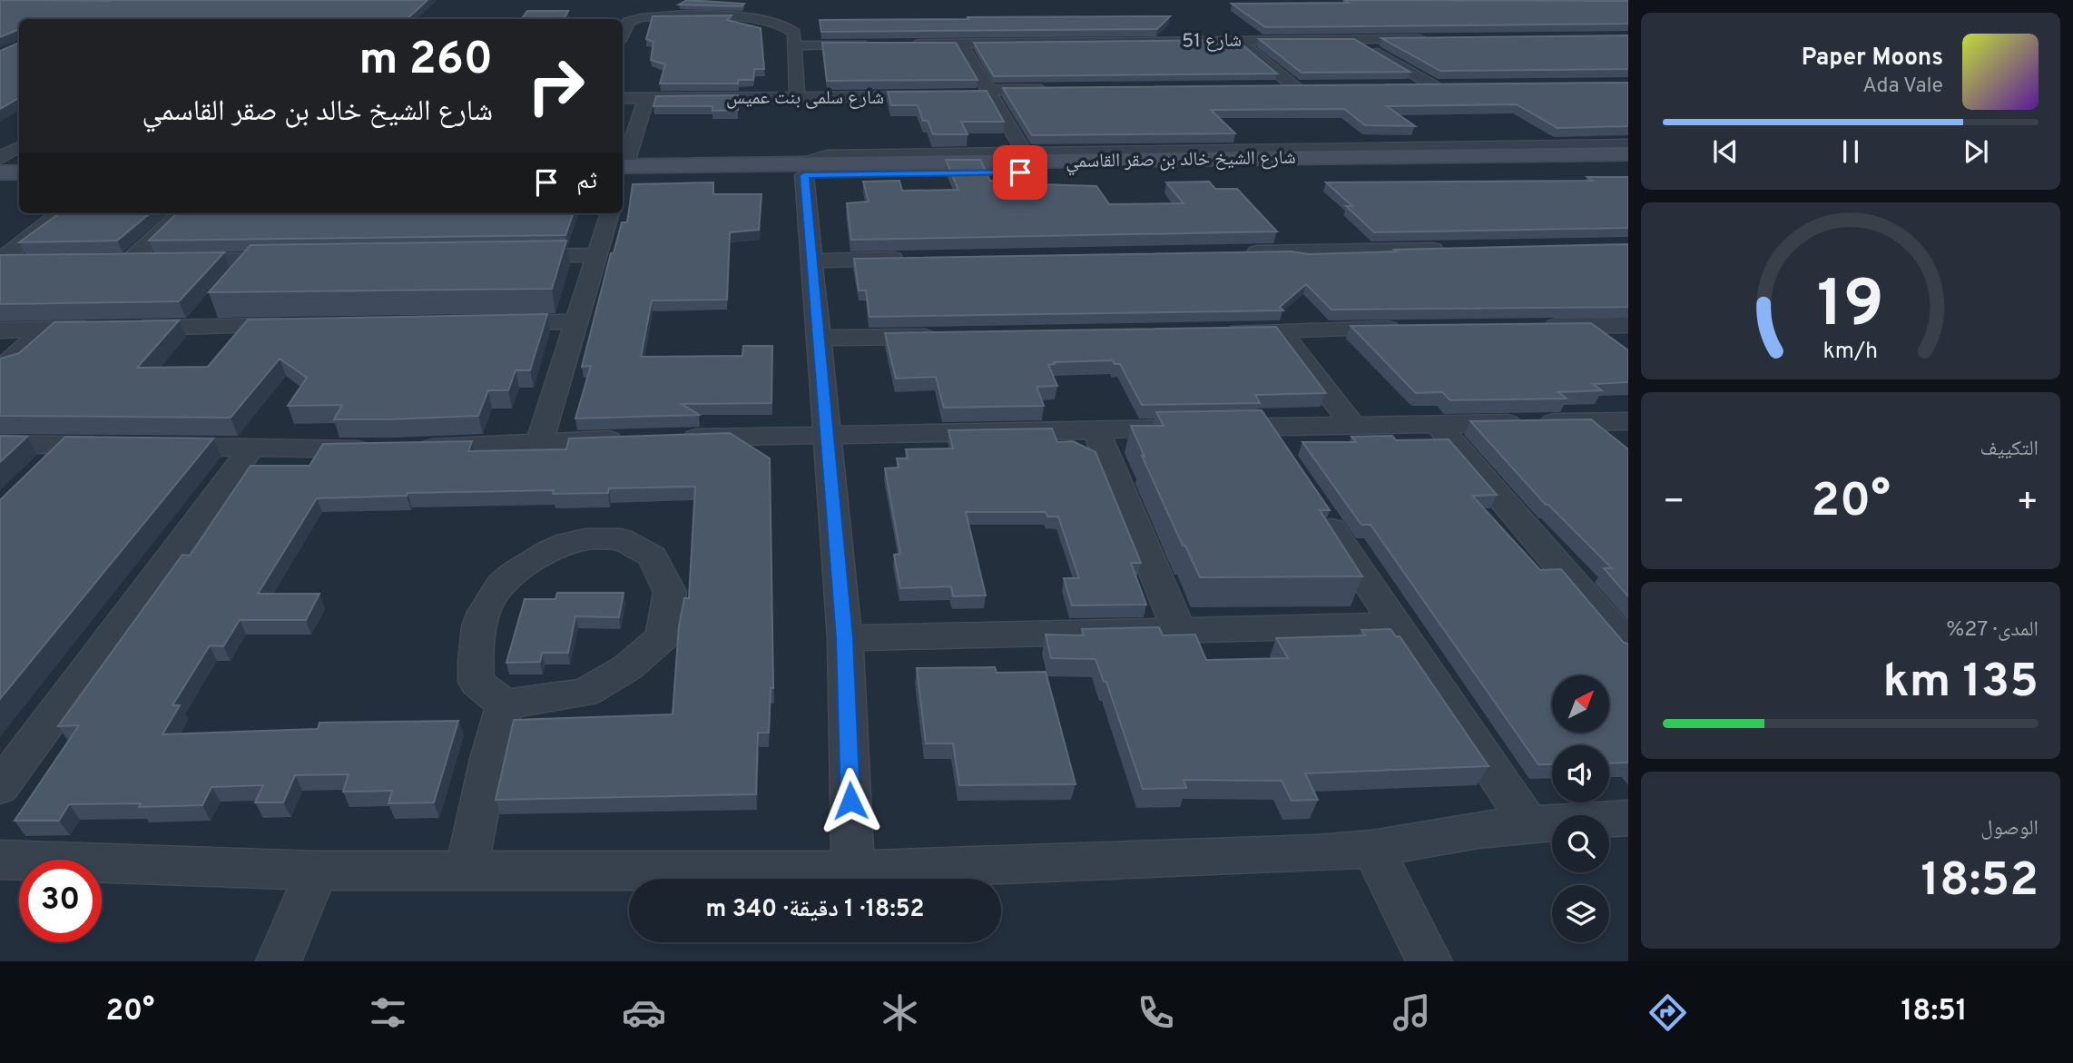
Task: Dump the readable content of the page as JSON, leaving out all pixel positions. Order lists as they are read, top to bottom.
{
  "streets": {
    "main road": ["شارع الشيخ خالد بن صقر القاسمي"],
    "street": ["شارع 51", "شارع سلمى بنت عميس"]
  },
  "north": "top right",
  "page": {
    "turn": ["260 m", "شارع الشيخ خالد بن صقر القاسمي"],
    "song": ["Paper Moons", "Ada Vale"],
    "then": "ثم",
    "tile": [
      "التكييف",
      ["المدى · 27%", "135 km"],
      ["الوصول", "18:52"]
    ],
    "heat": ["−", "20°", "+"],
    "limit": "30",
    "trip": "18:52 · 1 دقيقة · 340 m",
    "tabs": ["18:51", "20°"],
    "gauge": ["19", "km/h"]
  }
}
